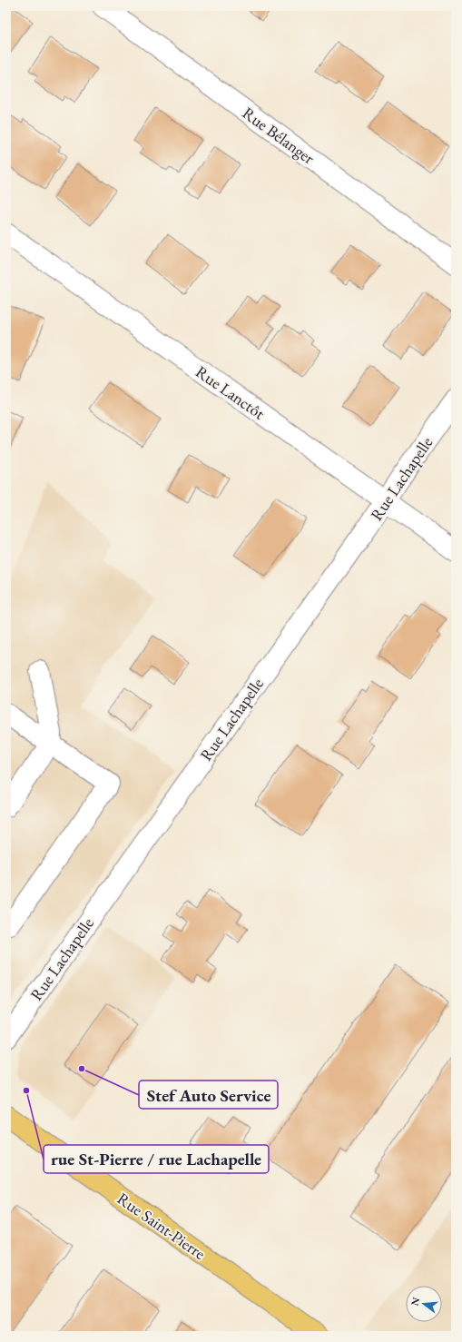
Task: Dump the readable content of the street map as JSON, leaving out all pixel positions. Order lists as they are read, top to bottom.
{
  "streets": {
    "main road": ["Rue Saint-Pierre"],
    "street": ["Rue Bélanger", "Rue Lanctôt", "Rue Lachapelle"]
  },
  "crossings": [
    ["Rue Lanctôt", "Rue Lachapelle"]
  ],
  "places": ["Stef Auto Service", "rue St-Pierre / rue Lachapelle"],
  "north": "left"
}
